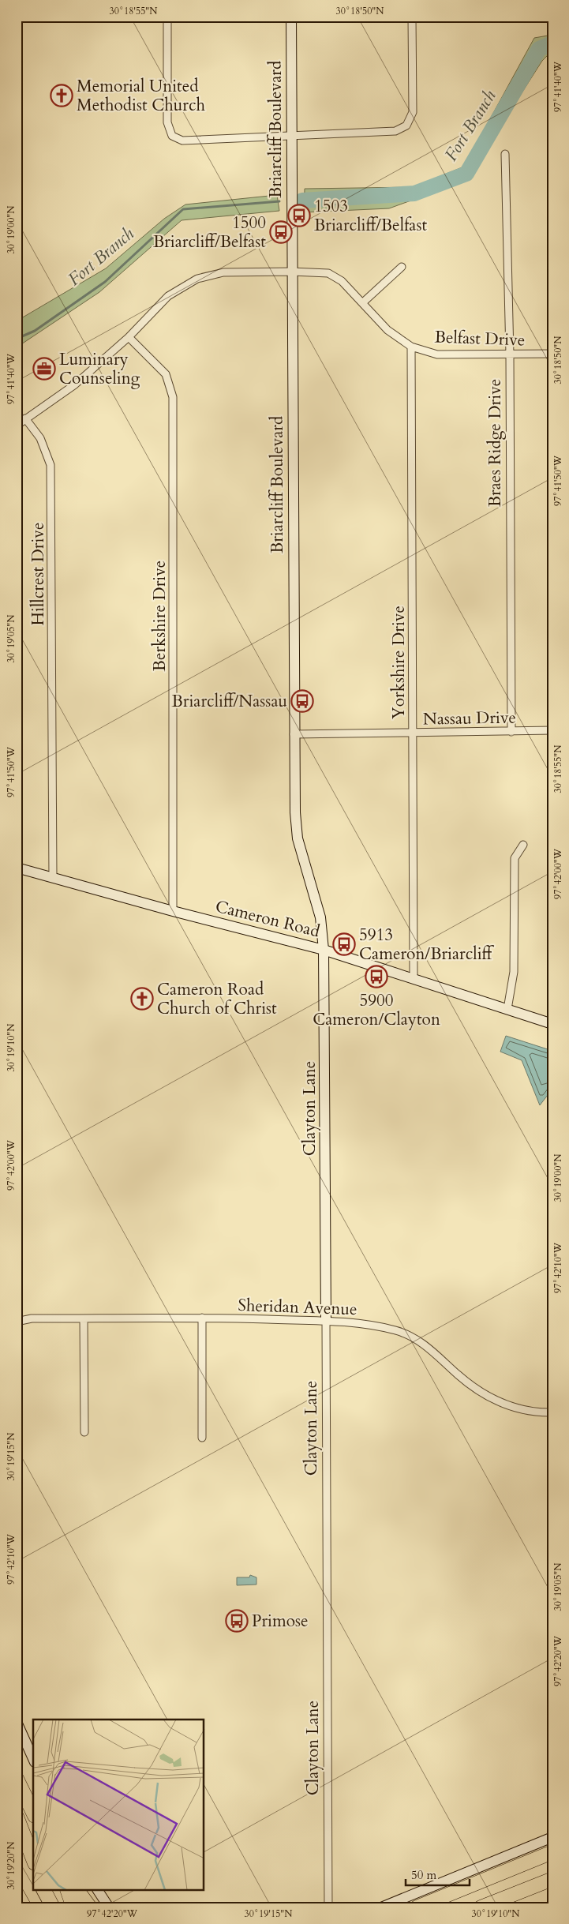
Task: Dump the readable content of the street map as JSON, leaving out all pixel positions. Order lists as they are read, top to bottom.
{
  "streets": {
    "street": [
      "Briarcliff Boulevard",
      "Belfast Drive",
      "Braes Ridge Drive",
      "Hillcrest Drive",
      "Berkshire Drive",
      "Yorkshire Drive",
      "Nassau Drive",
      "Cameron Road",
      "Clayton Lane",
      "Sheridan Avenue"
    ]
  },
  "crossings": [
    ["Briarcliff Boulevard", "Belfast Drive"],
    ["Briarcliff Boulevard", "Nassau Drive"],
    ["Briarcliff Boulevard", "Cameron Road"],
    ["Briarcliff Boulevard", "Clayton Lane"],
    ["Belfast Drive", "Braes Ridge Drive"],
    ["Belfast Drive", "Hillcrest Drive"],
    ["Belfast Drive", "Berkshire Drive"],
    ["Belfast Drive", "Yorkshire Drive"],
    ["Braes Ridge Drive", "Nassau Drive"],
    ["Hillcrest Drive", "Cameron Road"],
    ["Berkshire Drive", "Cameron Road"],
    ["Yorkshire Drive", "Nassau Drive"],
    ["Yorkshire Drive", "Cameron Road"],
    ["Cameron Road", "Clayton Lane"],
    ["Clayton Lane", "Sheridan Avenue"]
  ],
  "water": ["Fort Branch"],
  "places": {
    "church": ["Memorial United Methodist Church", "Cameron Road Church of Christ"],
    "bus stop": [
      "1503 Briarcliff/Belfast",
      "1500 Briarcliff/Belfast",
      "Briarcliff/Nassau",
      "5913 Cameron/Briarcliff",
      "5900 Cameron/Clayton",
      "Primose"
    ],
    "office": ["Luminary Counseling"]
  },
  "scale_bar": "50 m",
  "coordinates": [
    "30°18'55\"N",
    "30°18'50\"N",
    "97°41'40\"W",
    "30°19'00\"N",
    "97°41'50\"W",
    "30°19'05\"N",
    "97°42'00\"W",
    "30°19'10\"N",
    "97°42'10\"W",
    "30°19'15\"N",
    "97°42'20\"W",
    "30°19'20\"N"
  ]
}
